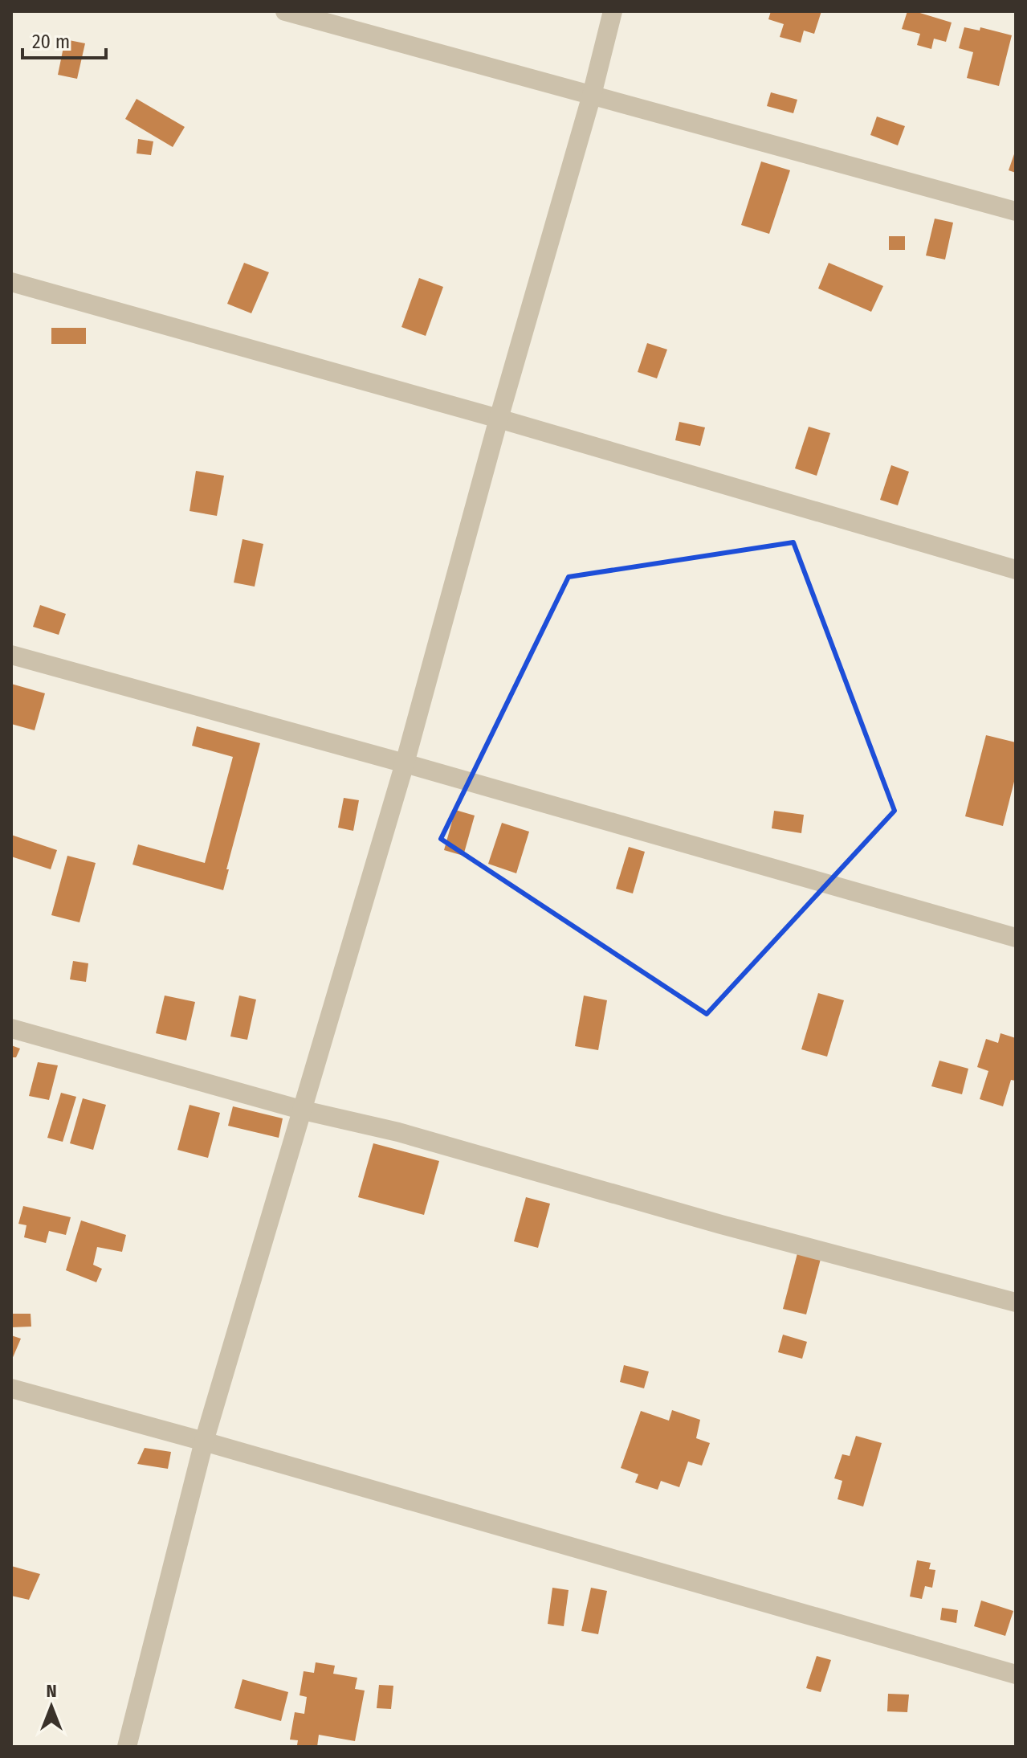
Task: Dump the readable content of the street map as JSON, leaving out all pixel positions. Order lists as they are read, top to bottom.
{
  "scale_bar": "20 m",
  "north": "top"
}
